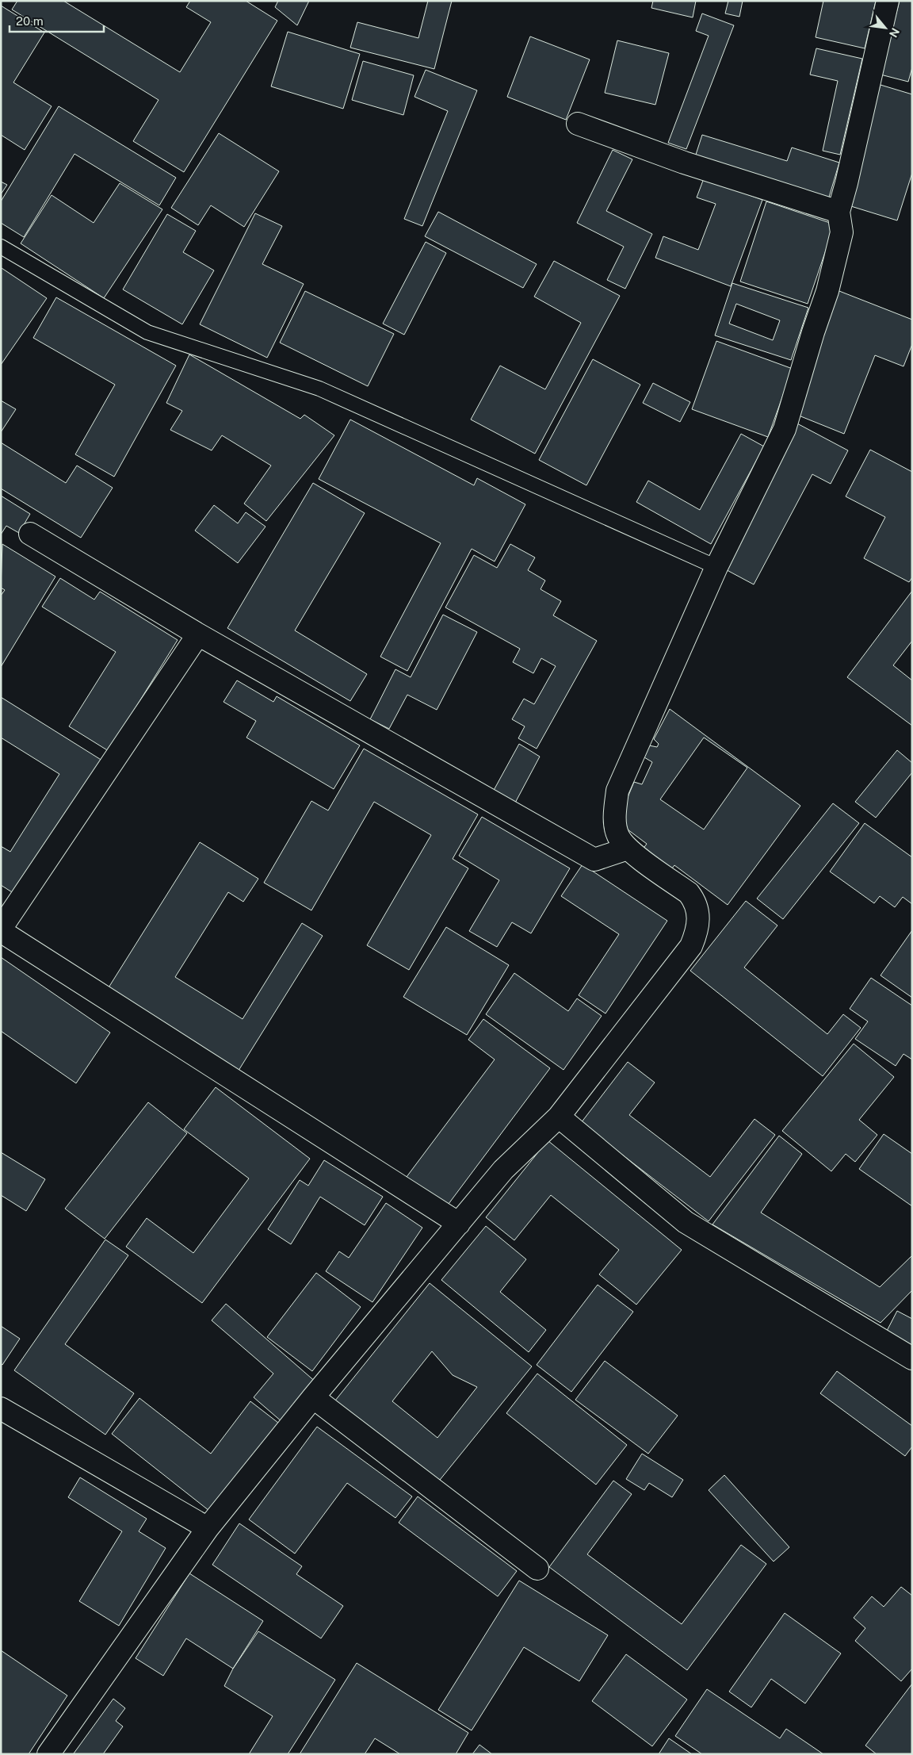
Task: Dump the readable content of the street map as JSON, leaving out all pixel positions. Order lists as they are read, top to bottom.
{
  "scale_bar": "20 m",
  "north": "bottom right"
}
